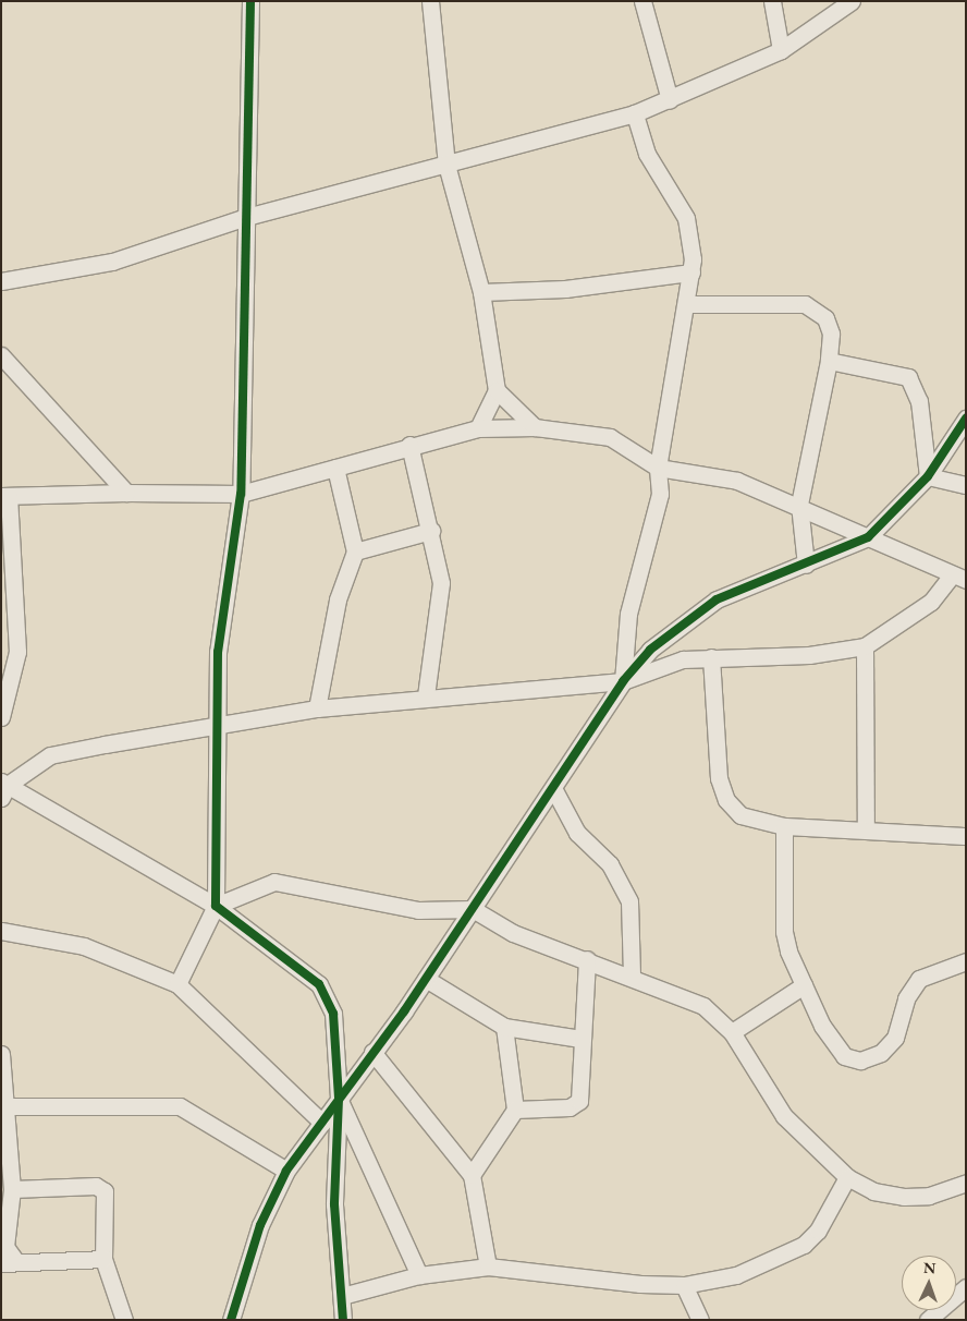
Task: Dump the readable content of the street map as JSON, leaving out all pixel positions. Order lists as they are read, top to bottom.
{
  "north": "top"
}
